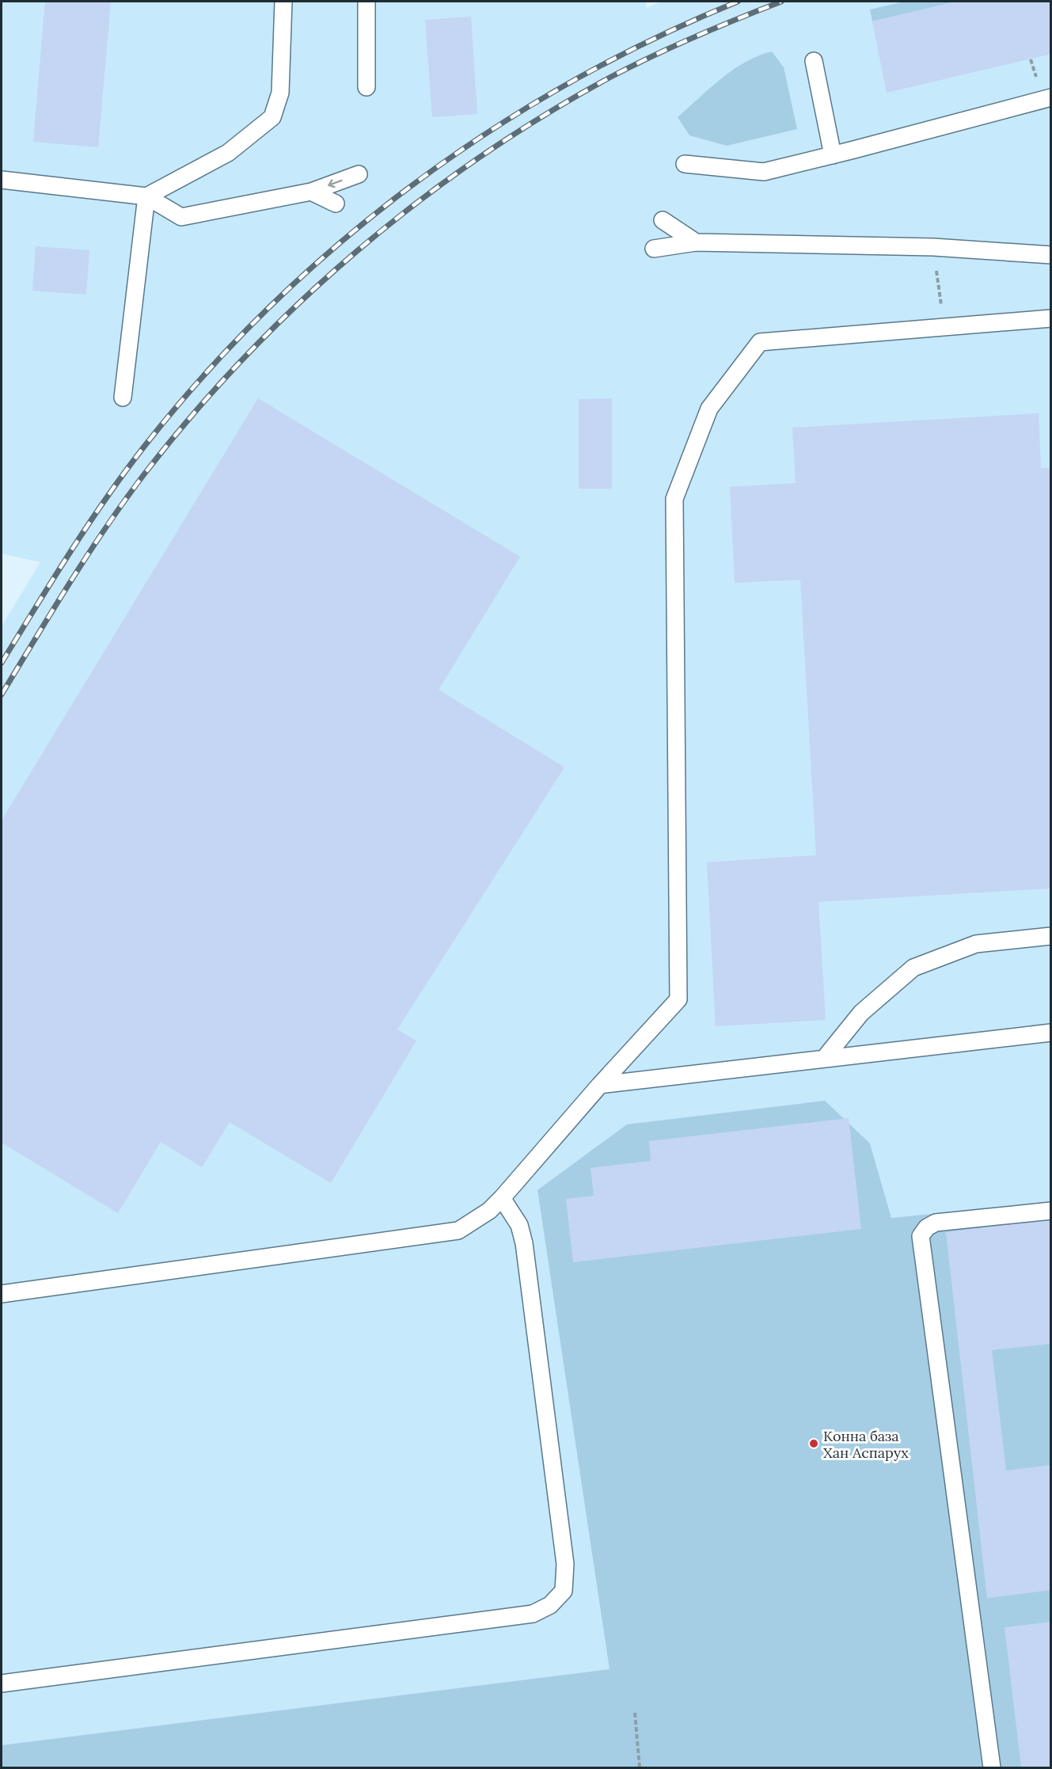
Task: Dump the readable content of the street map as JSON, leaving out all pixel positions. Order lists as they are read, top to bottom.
{
  "places": ["Конна база Хан Аспарух"]
}
